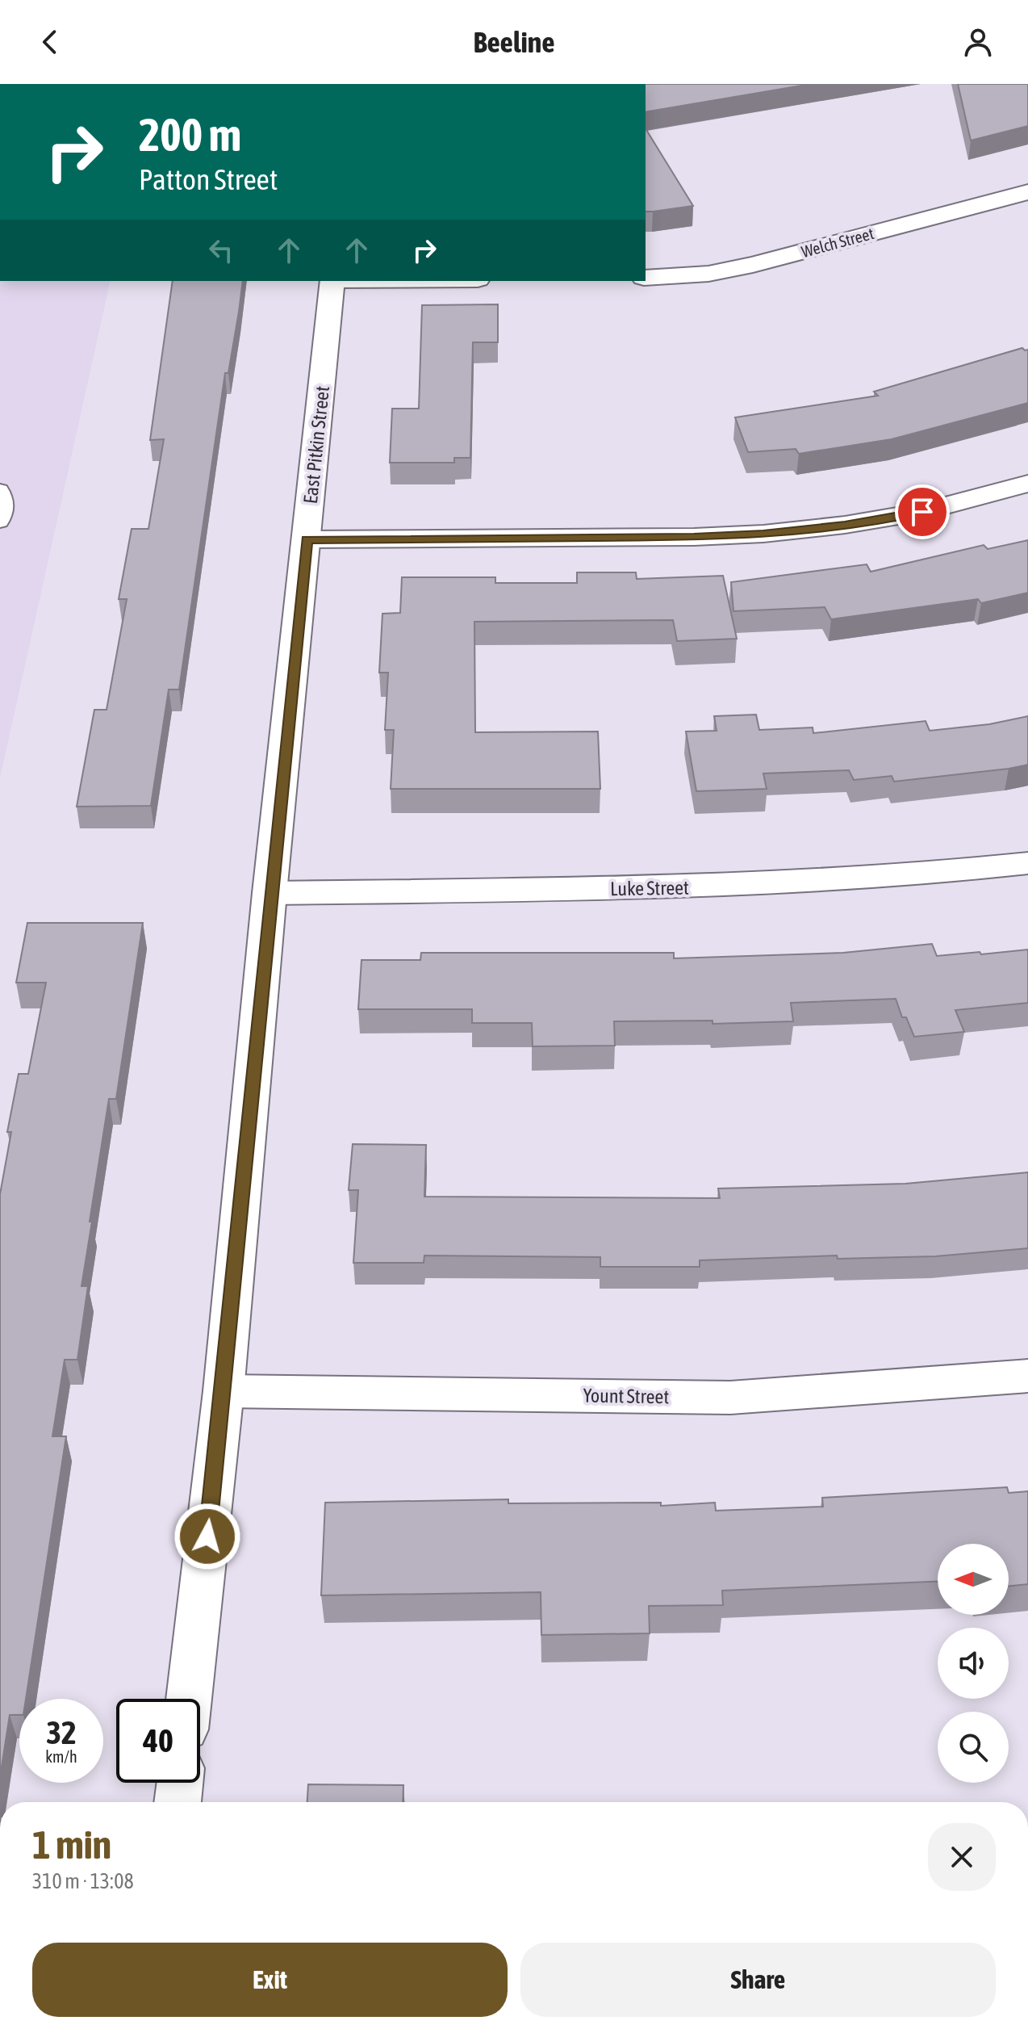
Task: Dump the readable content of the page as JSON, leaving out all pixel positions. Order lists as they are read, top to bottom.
{
  "streets": {
    "street": [
      "Welch Street",
      "East Pitkin Street",
      "Luke Street",
      "Yount Street"
    ]
  },
  "crossings": [
    ["East Pitkin Street", "Luke Street"],
    ["East Pitkin Street", "Yount Street"]
  ],
  "north": "left",
  "page": {
    "header": "Beeline",
    "turn": ["200 m", "Patton Street"],
    "speed": "32 km/h",
    "limit": "40",
    "heading": ["1 min", "310 m · 13:08"],
    "buttons": ["Exit", "Share"]
  }
}
